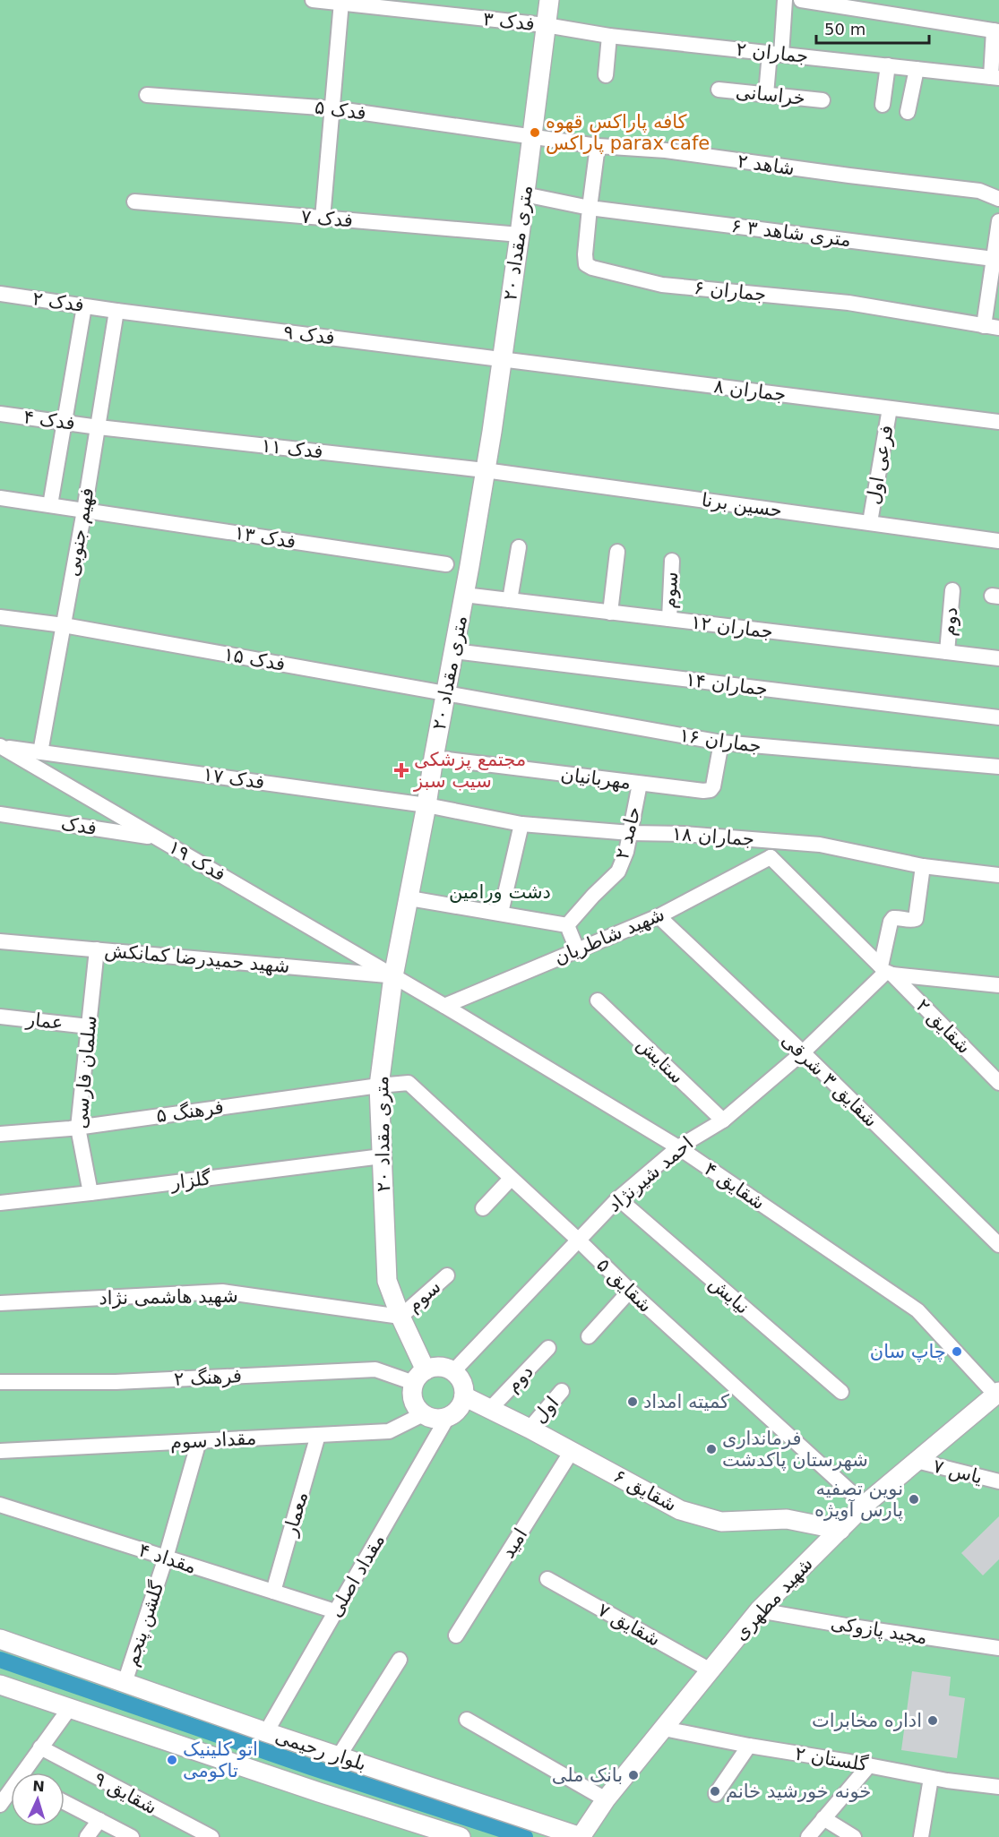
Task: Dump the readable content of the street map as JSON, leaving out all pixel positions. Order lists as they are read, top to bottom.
{
  "streets": {
    "main road": [
      "۲۰ متری مقداد",
      "شقایق ۶",
      "شهید مطهری",
      "بلوار رحیمی"
    ],
    "street": [
      "فدک ۳",
      "جماران ۲",
      "خراسانی",
      "فدک ۵",
      "شاهد ۲",
      "فدک ۷",
      "۶ متری شاهد ۳",
      "جماران ۶",
      "فدک ۲",
      "فدک ۹",
      "جماران ۸",
      "فدک ۴",
      "فدک ۱۱",
      "فرعی اول",
      "حسین برنا",
      "فهیم جنوبی",
      "فدک ۱۳",
      "سوم",
      "دوم",
      "جماران ۱۲",
      "فدک ۱۵",
      "جماران ۱۴",
      "جماران ۱۶",
      "فدک ۱۷",
      "مهربانیان",
      "فدک",
      "حامد ۲",
      "جماران ۱۸",
      "فدک ۱۹",
      "شهید شاطریان",
      "شهید حمیدرضا کمانکش",
      "عمار",
      "شقایق ۲",
      "ستایش",
      "سلمان فارسی",
      "شقایق ۳ شرقی",
      "فرهنگ ۵",
      "احمد شیرنژاد",
      "گلزار",
      "شقایق ۴",
      "شقایق ۵",
      "نیایش",
      "شهید هاشمی نژاد",
      "فرهنگ ۲",
      "اول",
      "مقداد سوم",
      "یاس ۷",
      "معمار",
      "امید",
      "مقداد ۴",
      "مقداد اصلی",
      "گلشن پنجم",
      "شقایق ۷",
      "مجید پازوکی",
      "گلستان ۲",
      "شقایق ۹"
    ]
  },
  "crossings": [
    ["فدک ۳", "جماران ۲"],
    ["فدک ۳", "۲۰ متری مقداد"],
    ["جماران ۲", "۲۰ متری مقداد"],
    ["فدک ۵", "شاهد ۲"],
    ["فدک ۵", "۲۰ متری مقداد"],
    ["شاهد ۲", "۲۰ متری مقداد"],
    ["شاهد ۲", "جماران ۶"],
    ["فدک ۷", "۲۰ متری مقداد"],
    ["۶ متری شاهد ۳", "جماران ۶"],
    ["۲۰ متری مقداد", "فدک ۹"],
    ["۲۰ متری مقداد", "جماران ۸"],
    ["۲۰ متری مقداد", "فدک ۱۱"],
    ["۲۰ متری مقداد", "حسین برنا"],
    ["۲۰ متری مقداد", "سوم"],
    ["۲۰ متری مقداد", "جماران ۱۲"],
    ["۲۰ متری مقداد", "فدک ۱۵"],
    ["۲۰ متری مقداد", "جماران ۱۴"],
    ["۲۰ متری مقداد", "جماران ۱۶"],
    ["۲۰ متری مقداد", "فدک ۱۷"],
    ["۲۰ متری مقداد", "مهربانیان"],
    ["۲۰ متری مقداد", "جماران ۱۸"],
    ["۲۰ متری مقداد", "فدک ۱۹"],
    ["۲۰ متری مقداد", "شهید حمیدرضا کمانکش"],
    ["۲۰ متری مقداد", "فرهنگ ۵"],
    ["۲۰ متری مقداد", "احمد شیرنژاد"],
    ["۲۰ متری مقداد", "گلزار"],
    ["۲۰ متری مقداد", "شقایق ۴"],
    ["۲۰ متری مقداد", "شقایق ۵"],
    ["۲۰ متری مقداد", "شهید هاشمی نژاد"],
    ["۲۰ متری مقداد", "فرهنگ ۲"],
    ["۲۰ متری مقداد", "مقداد سوم"],
    ["۲۰ متری مقداد", "شقایق ۶"],
    ["۲۰ متری مقداد", "مقداد اصلی"],
    ["فدک ۲", "فدک ۹"],
    ["فدک ۲", "فهیم جنوبی"],
    ["فدک ۹", "جماران ۸"],
    ["فدک ۹", "فهیم جنوبی"],
    ["جماران ۸", "فرعی اول"],
    ["فدک ۴", "فدک ۱۱"],
    ["فدک ۴", "فهیم جنوبی"],
    ["فدک ۱۱", "حسین برنا"],
    ["فدک ۱۱", "فهیم جنوبی"],
    ["فرعی اول", "حسین برنا"],
    ["فهیم جنوبی", "فدک ۱۳"],
    ["فهیم جنوبی", "فدک ۱۵"],
    ["فهیم جنوبی", "فدک ۱۷"],
    ["سوم", "جماران ۱۲"],
    ["سوم", "شهید هاشمی نژاد"],
    ["دوم", "جماران ۱۲"],
    ["دوم", "شقایق ۶"],
    ["فدک ۱۵", "جماران ۱۶"],
    ["جماران ۱۶", "مهربانیان"],
    ["فدک ۱۷", "جماران ۱۸"],
    ["فدک ۱۷", "فدک ۱۹"],
    ["مهربانیان", "حامد ۲"],
    ["فدک", "فدک ۱۹"],
    ["حامد ۲", "جماران ۱۸"],
    ["فدک ۱۹", "شهید حمیدرضا کمانکش"],
    ["فدک ۱۹", "شقایق ۴"],
    ["شهید شاطریان", "شقایق ۲"],
    ["شهید شاطریان", "شقایق ۳ شرقی"],
    ["شهید شاطریان", "شقایق ۴"],
    ["شهید حمیدرضا کمانکش", "سلمان فارسی"],
    ["شهید حمیدرضا کمانکش", "شقایق ۴"],
    ["عمار", "سلمان فارسی"],
    ["شقایق ۲", "احمد شیرنژاد"],
    ["ستایش", "احمد شیرنژاد"],
    ["سلمان فارسی", "فرهنگ ۵"],
    ["سلمان فارسی", "گلزار"],
    ["شقایق ۳ شرقی", "احمد شیرنژاد"],
    ["فرهنگ ۵", "شقایق ۵"],
    ["احمد شیرنژاد", "شقایق ۴"],
    ["احمد شیرنژاد", "شقایق ۵"],
    ["احمد شیرنژاد", "نیایش"],
    ["احمد شیرنژاد", "فرهنگ ۲"],
    ["احمد شیرنژاد", "مقداد سوم"],
    ["احمد شیرنژاد", "شقایق ۶"],
    ["احمد شیرنژاد", "مقداد اصلی"],
    ["شقایق ۴", "شهید مطهری"],
    ["شقایق ۵", "شهید مطهری"],
    ["فرهنگ ۲", "مقداد سوم"],
    ["فرهنگ ۲", "شقایق ۶"],
    ["فرهنگ ۲", "مقداد اصلی"],
    ["اول", "شقایق ۶"],
    ["مقداد سوم", "شقایق ۶"],
    ["مقداد سوم", "معمار"],
    ["مقداد سوم", "مقداد اصلی"],
    ["مقداد سوم", "گلشن پنجم"],
    ["یاس ۷", "شهید مطهری"],
    ["شقایق ۶", "امید"],
    ["شقایق ۶", "مقداد اصلی"],
    ["شقایق ۶", "شهید مطهری"],
    ["معمار", "مقداد ۴"],
    ["مقداد ۴", "مقداد اصلی"],
    ["مقداد ۴", "گلشن پنجم"],
    ["مقداد اصلی", "بلوار رحیمی"],
    ["شهید مطهری", "شقایق ۷"],
    ["شهید مطهری", "مجید پازوکی"],
    ["شهید مطهری", "بلوار رحیمی"],
    ["شهید مطهری", "گلستان ۲"],
    ["گلشن پنجم", "بلوار رحیمی"]
  ],
  "parks": ["دشت ورامین"],
  "places": {
    "other": [
      "کافه پاراکس قهوه پاراکس parax cafe",
      "چاپ سان",
      "کمیته امداد",
      "فرمانداری شهرستان پاکدشت",
      "نوین تصفیه پارس آویژه",
      "اداره مخابرات",
      "اتو کلینیک تاکومی",
      "بانک ملی",
      "خونه خورشید خانم"
    ],
    "health": ["مجتمع پزشکی سیب سبز"]
  },
  "scale_bar": "50 m",
  "north": "top"
}
